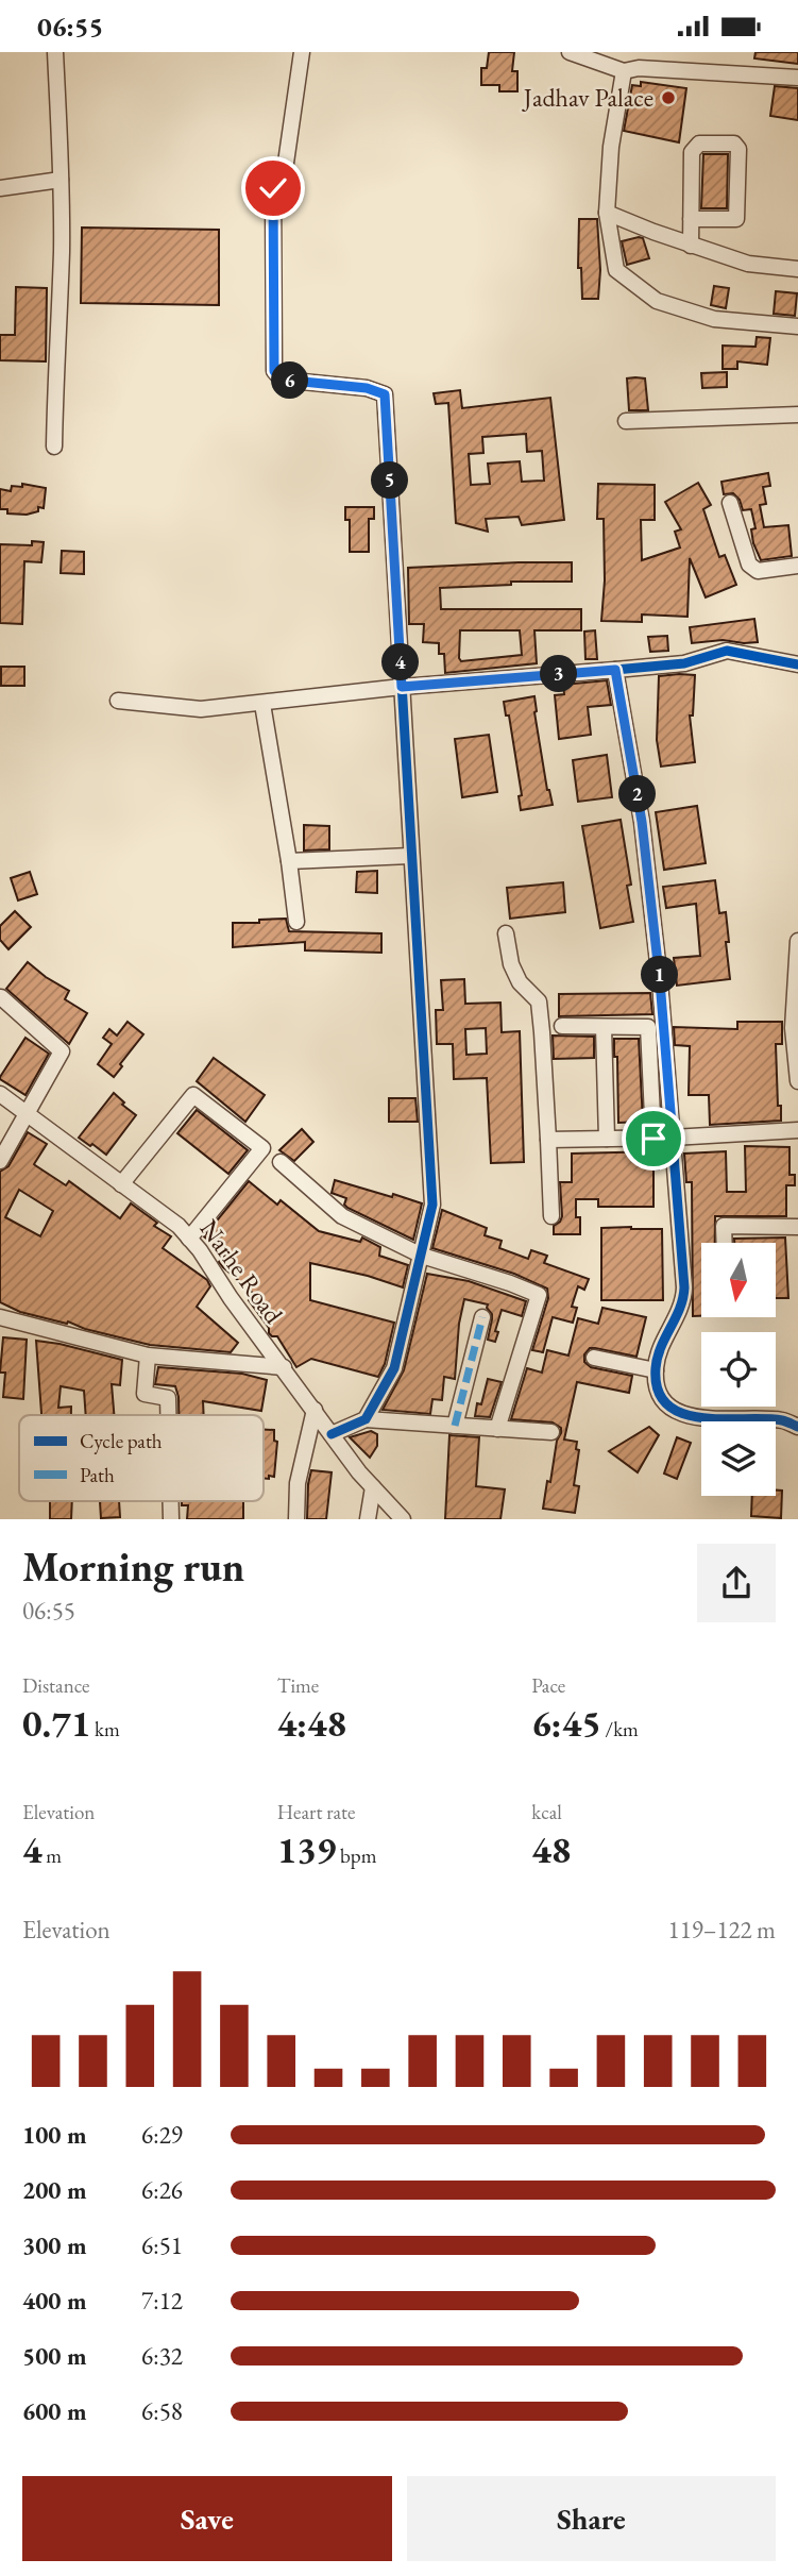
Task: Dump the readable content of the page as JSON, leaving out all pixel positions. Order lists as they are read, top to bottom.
{
  "streets": {
    "street": ["Narhe Road"]
  },
  "places": ["Jadhav Palace"],
  "legend": ["Cycle path", "Path"],
  "north": "bottom",
  "page": {
    "status": "06:55",
    "pins": [
      "6",
      "5",
      "4",
      "3",
      "2",
      "1"
    ],
    "heading": ["Morning run", "06:55"],
    "stats": [
      ["Distance", "0.71 km"],
      ["Time", "4:48"],
      ["Pace", "6:45 /km"],
      ["Elevation", "4 m"],
      ["Heart rate", "139 bpm"],
      ["kcal", "48"]
    ],
    "chart": ["Elevation", "119–122 m"],
    "list": [
      {
        "name": "100 m",
        "note": "6:29"
      },
      {
        "name": "200 m",
        "note": "6:26"
      },
      {
        "name": "300 m",
        "note": "6:51"
      },
      {
        "name": "400 m",
        "note": "7:12"
      },
      {
        "name": "500 m",
        "note": "6:32"
      },
      {
        "name": "600 m",
        "note": "6:58"
      }
    ],
    "buttons": ["Save", "Share"]
  }
}
